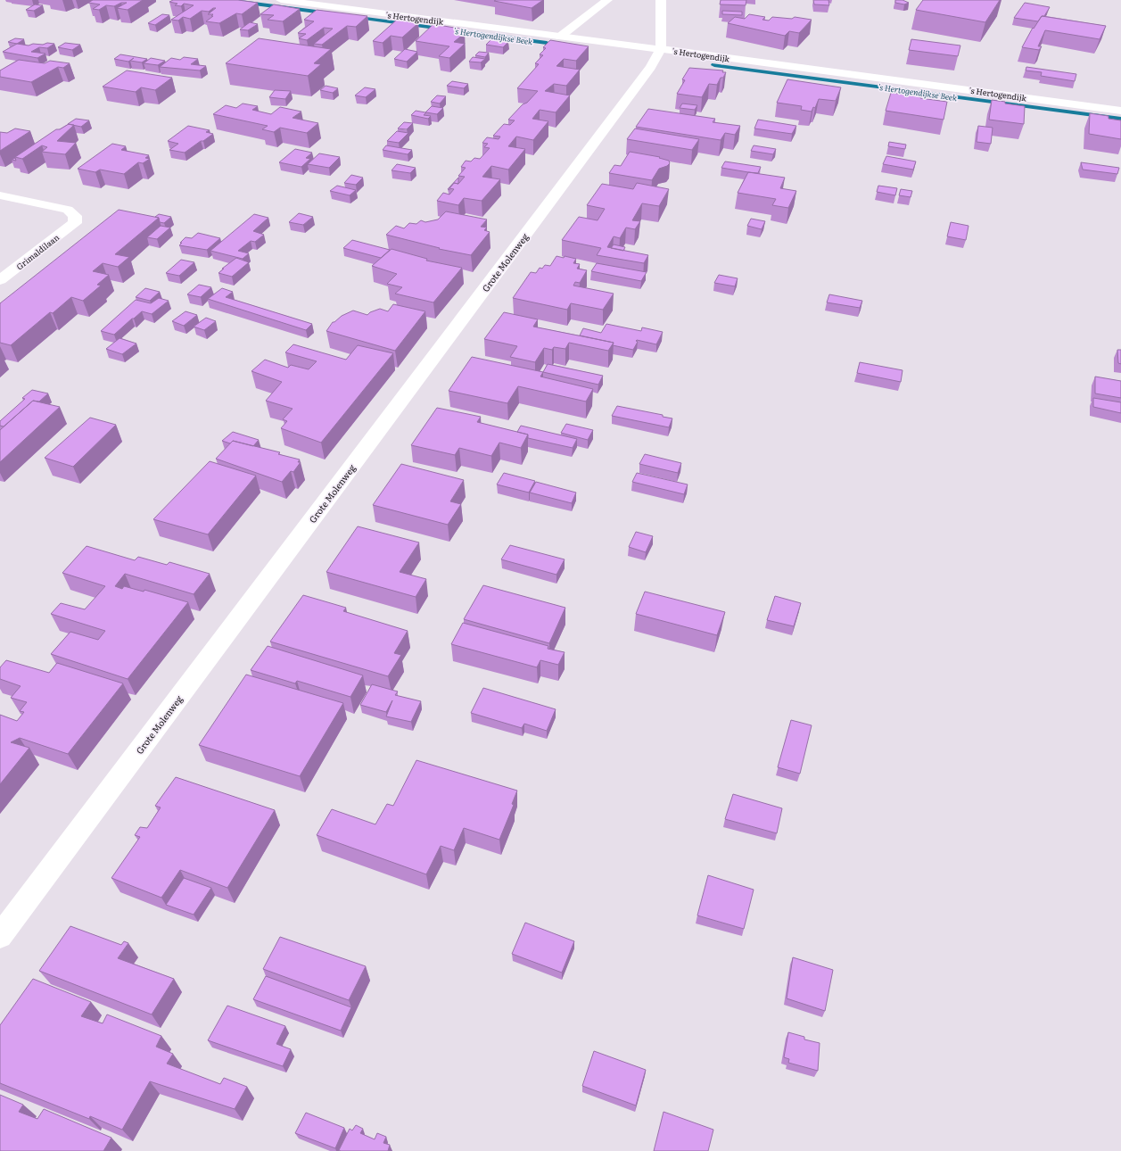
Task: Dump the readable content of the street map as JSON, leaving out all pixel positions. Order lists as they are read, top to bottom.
{
  "streets": {
    "street": ["'s Hertogendijk", "Grimaldilaan", "Grote Molenweg"]
  },
  "crossings": [
    ["'s Hertogendijk", "Grote Molenweg"]
  ],
  "water": ["'s Hertogendijkse Beek"]
}
